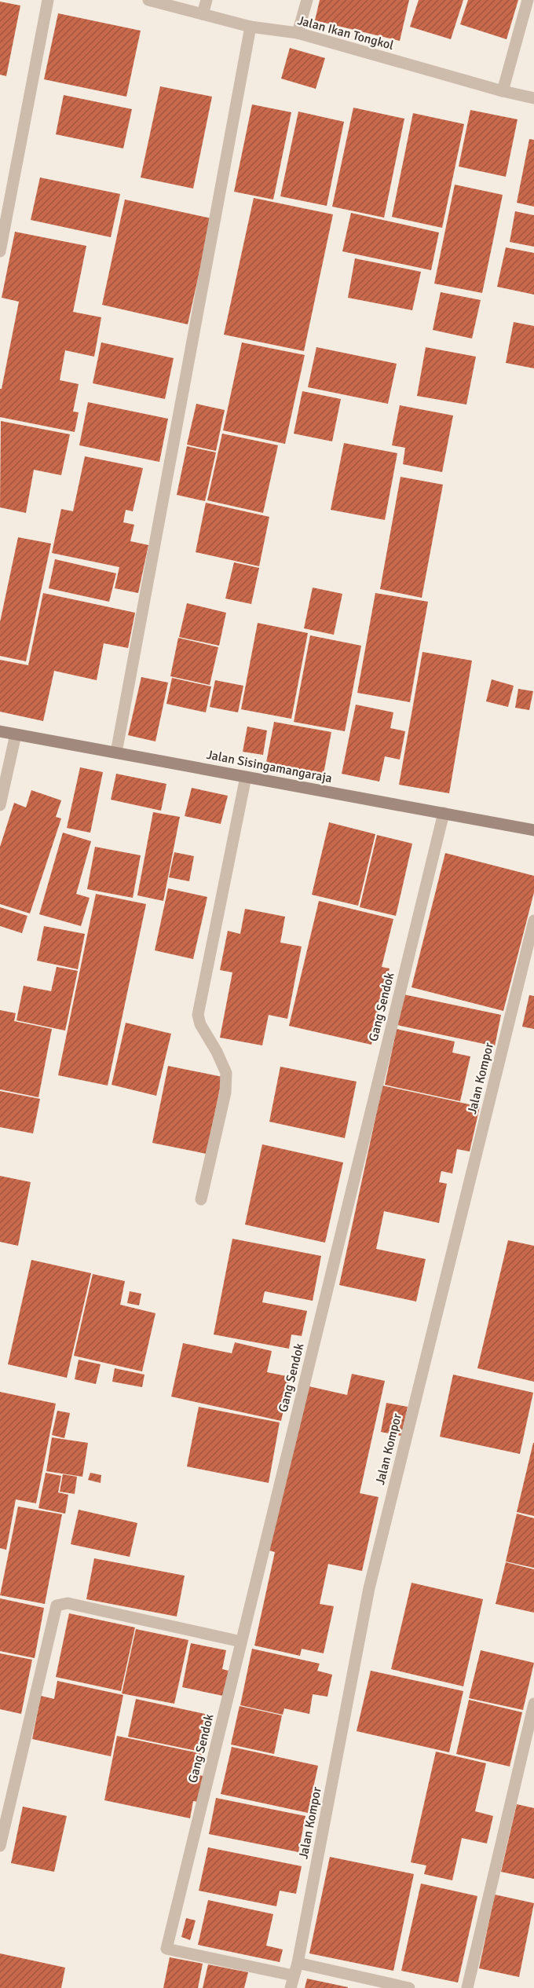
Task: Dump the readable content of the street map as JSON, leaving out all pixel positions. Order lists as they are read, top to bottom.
{
  "streets": {
    "street": [
      "Jalan Ikan Tongkol",
      "Jalan Sisingamangaraja",
      "Gang Sendok",
      "Jalan Kompor"
    ]
  },
  "crossings": [
    ["Jalan Sisingamangaraja", "Gang Sendok"],
    ["Gang Sendok", "Jalan Kompor"]
  ]
}
